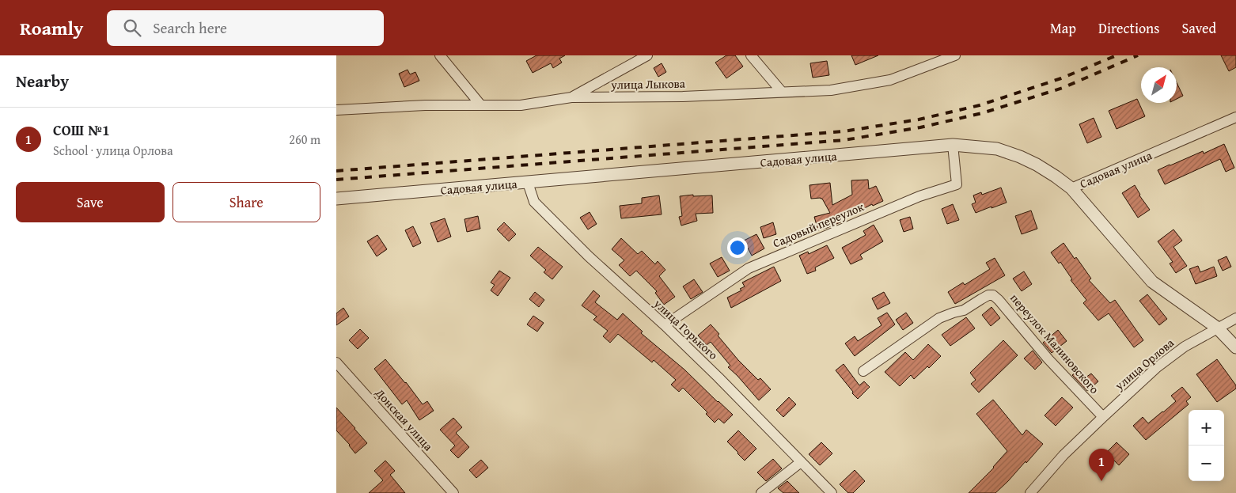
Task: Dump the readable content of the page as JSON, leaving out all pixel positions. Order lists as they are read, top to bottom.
{
  "streets": {
    "street": [
      "улица Лыкова",
      "Садовая улица",
      "Садовый переулок",
      "улица Горького",
      "переулок Малиновского",
      "улица Орлова",
      "Донская улица"
    ]
  },
  "crossings": [
    ["Садовая улица", "Садовый переулок"],
    ["Садовая улица", "улица Горького"],
    ["Садовый переулок", "улица Горького"],
    ["переулок Малиновского", "улица Орлова"]
  ],
  "north": "top right",
  "page": {
    "header": "Roamly",
    "search": "Search here",
    "nav": ["Map", "Directions", "Saved"],
    "heading": "Nearby",
    "list": [
      {
        "mark": "1",
        "name": "СОШ №1",
        "note": "School · улица Орлова",
        "value": "260 m"
      }
    ],
    "buttons": ["Save", "Share"],
    "map_buttons": ["+", "−"],
    "pins": "1"
  }
}
